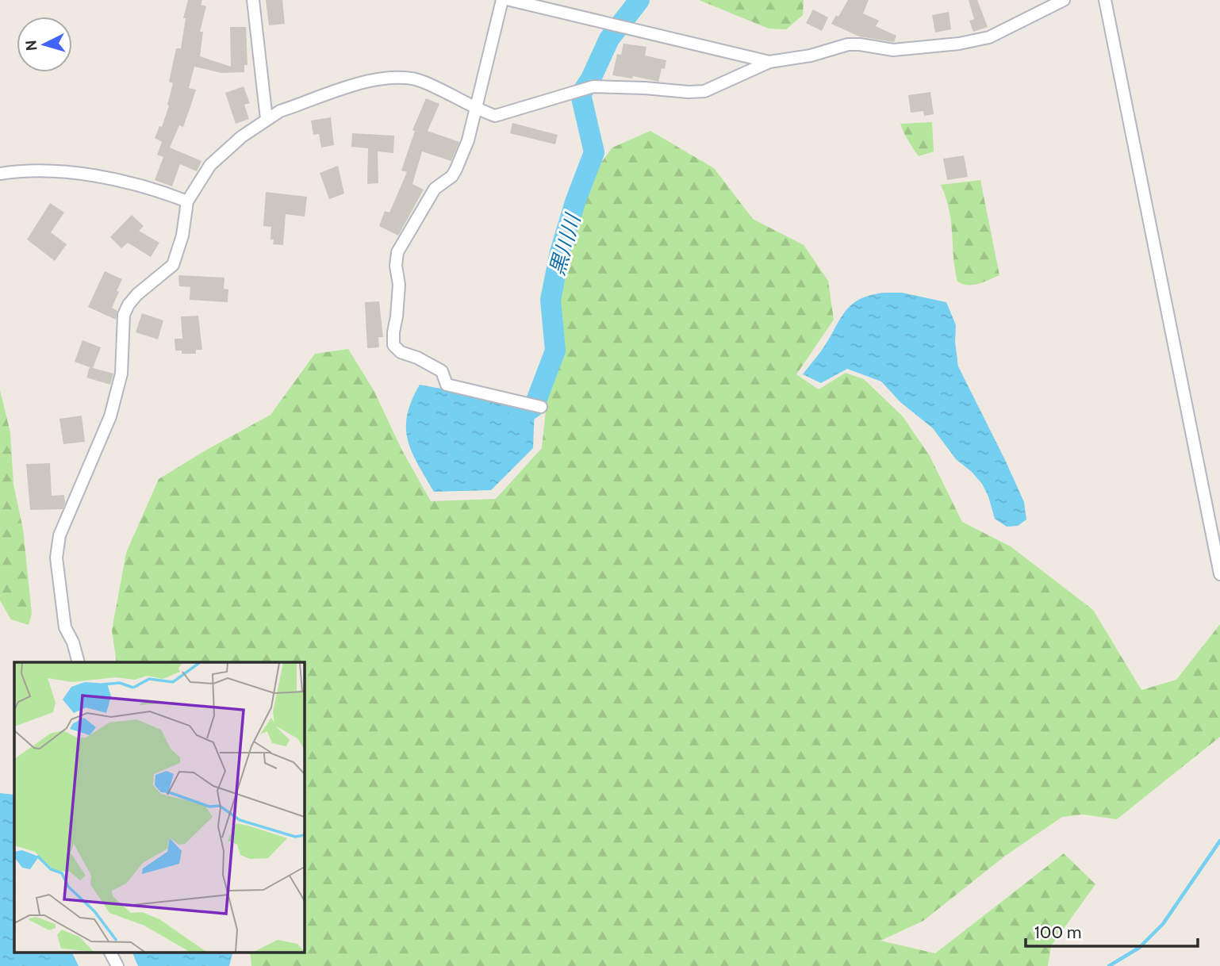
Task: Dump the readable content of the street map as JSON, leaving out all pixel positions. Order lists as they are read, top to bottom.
{
  "water": ["黒川川"],
  "scale_bar": "100 m",
  "north": "left"
}
